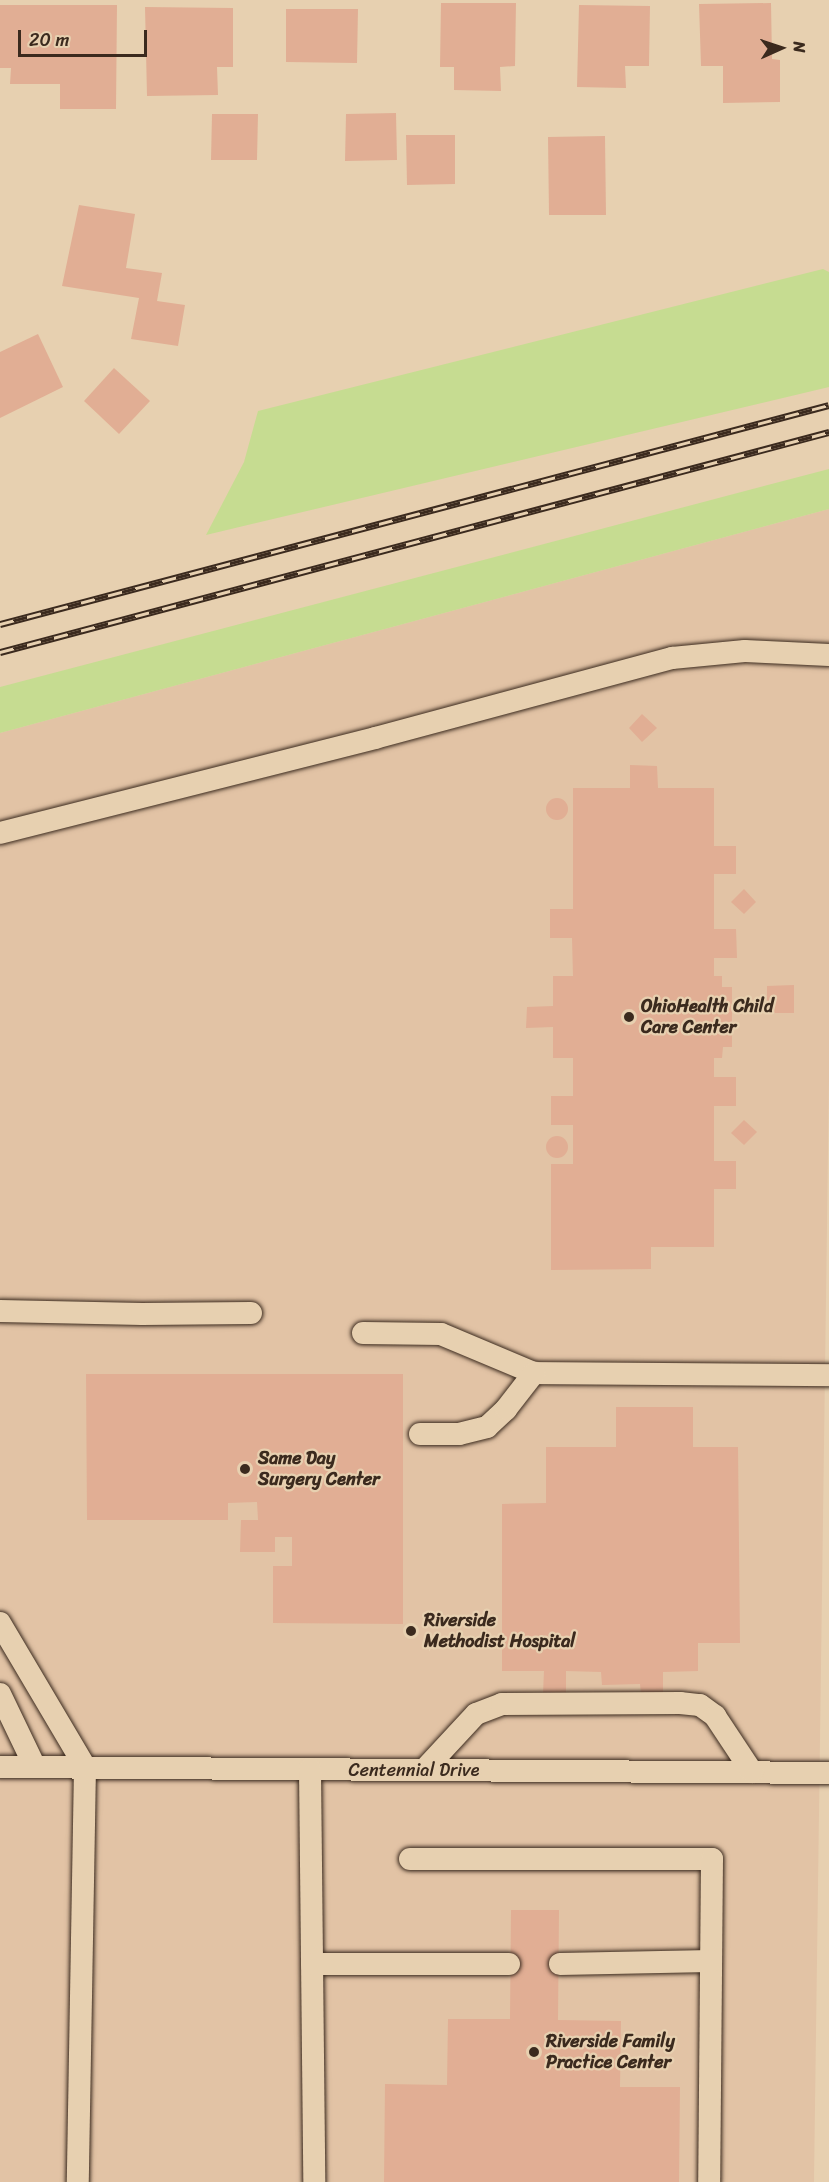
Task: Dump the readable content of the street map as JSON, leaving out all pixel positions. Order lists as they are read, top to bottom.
{
  "streets": {
    "lane": ["Centennial Drive"]
  },
  "places": [
    "OhioHealth Child Care Center",
    "Same Day Surgery Center",
    "Riverside Methodist Hospital",
    "Riverside Family Practice Center"
  ],
  "scale_bar": "20 m",
  "north": "right"
}
